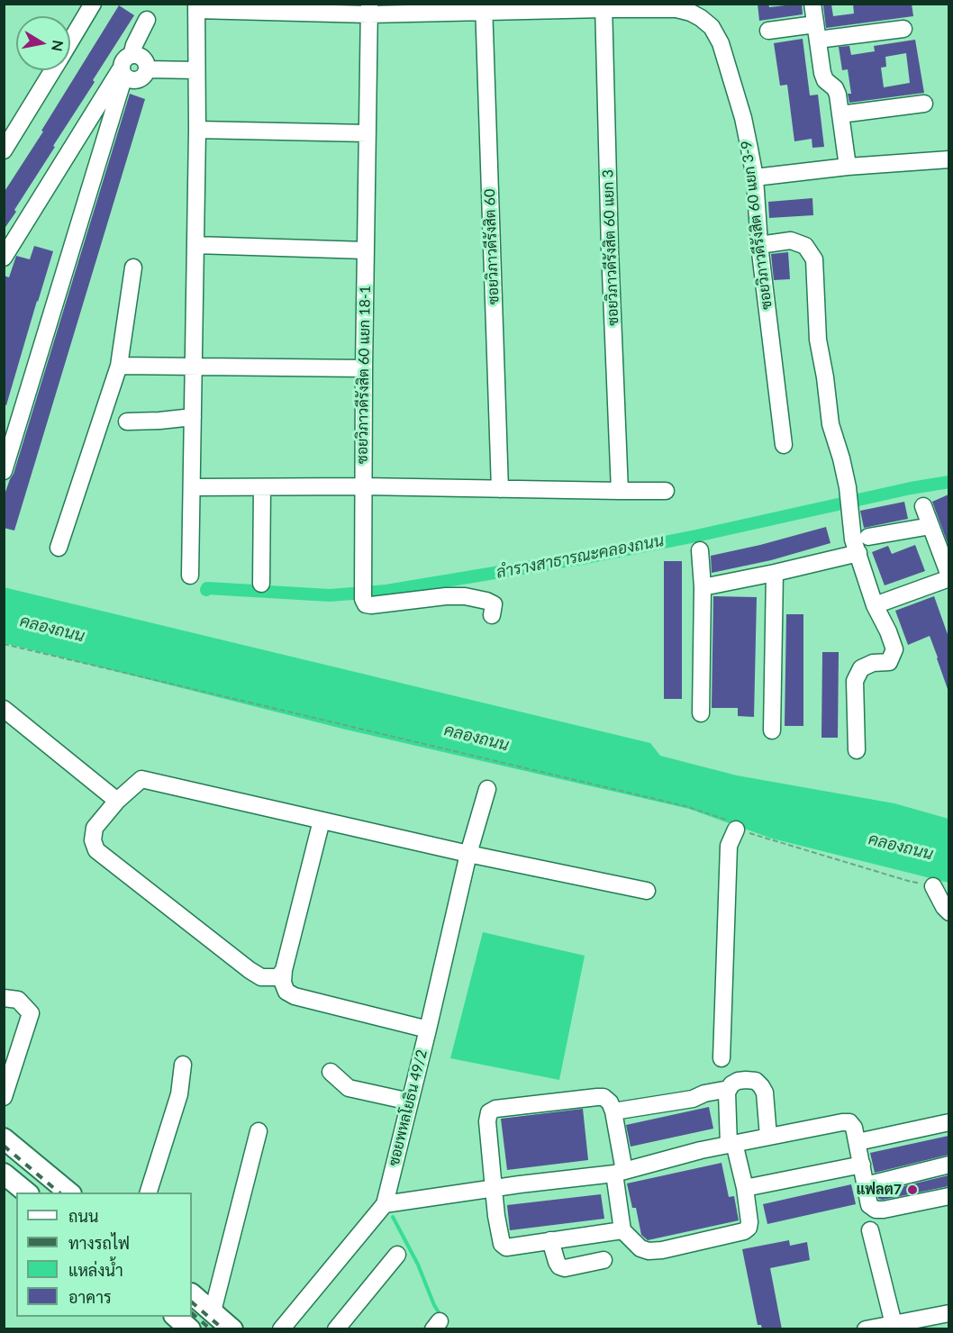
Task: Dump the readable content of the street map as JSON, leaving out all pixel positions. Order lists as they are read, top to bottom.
{
  "streets": {
    "street": [
      "ซอยวิภาวดีรังสิต 60 แยก 3-9",
      "ซอยวิภาวดีรังสิต 60",
      "ซอยวิภาวดีรังสิต 60 แยก 3",
      "ซอยวิภาวดีรังสิต 60 แยก 18-1",
      "ซอยพหลโยธิน 49/2"
    ]
  },
  "crossings": [
    ["ซอยวิภาวดีรังสิต 60 แยก 3-9", "ซอยวิภาวดีรังสิต 60"],
    ["ซอยวิภาวดีรังสิต 60 แยก 3-9", "ซอยวิภาวดีรังสิต 60 แยก 3"],
    ["ซอยวิภาวดีรังสิต 60 แยก 3-9", "ซอยวิภาวดีรังสิต 60 แยก 18-1"]
  ],
  "water": ["ลำรางสาธารณะคลองถนน", "คลองถนน"],
  "places": ["แฟลต7"],
  "legend": [
    "ถนน",
    "ทางรถไฟ",
    "แหล่งน้ำ",
    "อาคาร"
  ],
  "north": "right"
}
